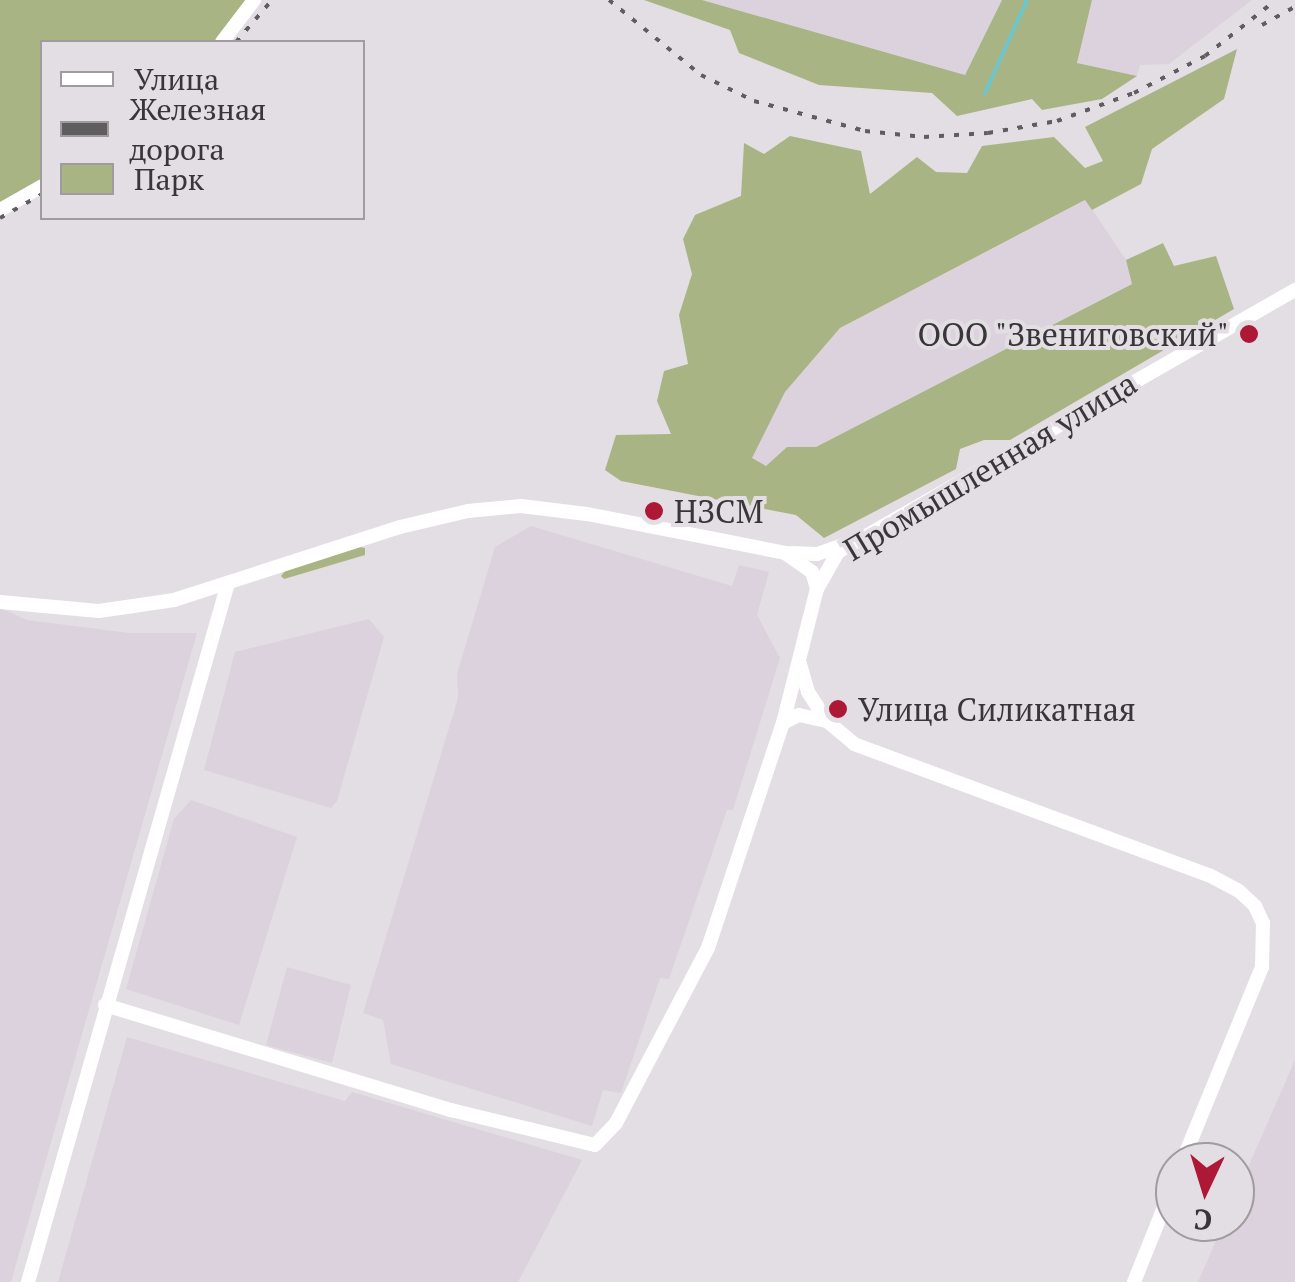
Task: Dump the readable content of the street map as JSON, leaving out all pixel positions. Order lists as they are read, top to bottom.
{
  "streets": {
    "street": ["Промышленная улица"]
  },
  "places": ["ООО \"Звениговский\"", "НЗСМ", "Улица Силикатная"],
  "legend": ["Улица", "Железная дорога", "Парк"],
  "north": "bottom"
}
